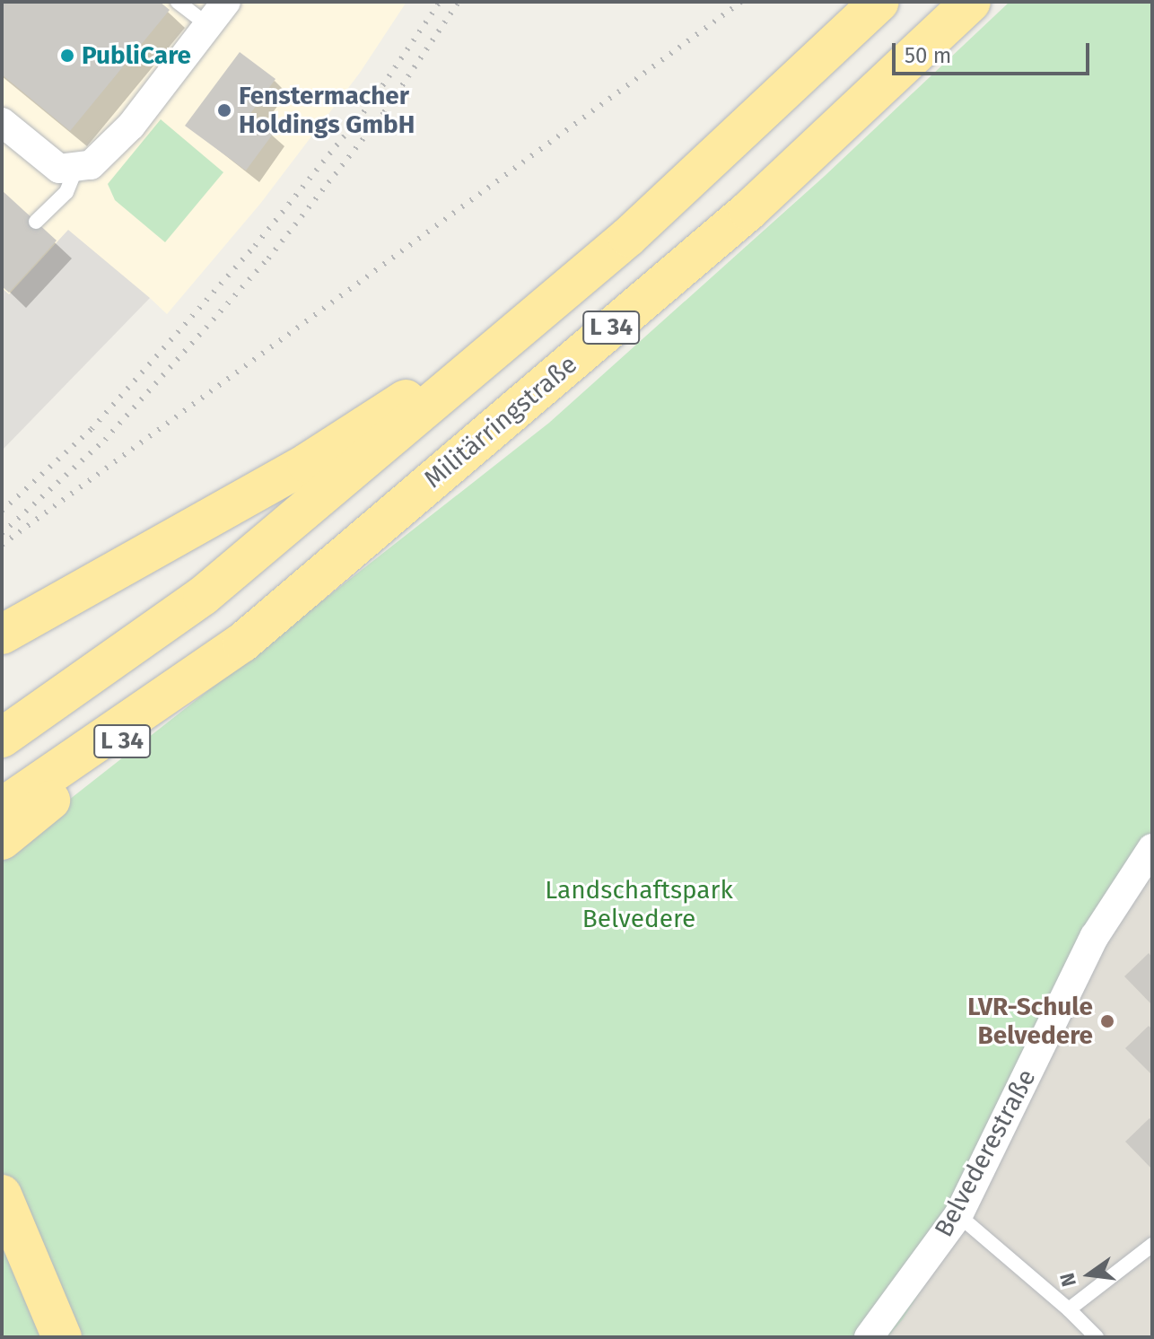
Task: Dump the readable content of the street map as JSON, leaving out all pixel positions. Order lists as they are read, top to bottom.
{
  "streets": {
    "highway": ["L 34", "Militärringstraße"],
    "street": ["Belvederestraße"]
  },
  "crossings": [
    ["L 34", "Militärringstraße"]
  ],
  "parks": ["Landschaftspark Belvedere"],
  "places": ["PubliCare", "Fenstermacher Holdings GmbH", "LVR-Schule Belvedere"],
  "scale_bar": "50 m",
  "north": "left"
}
